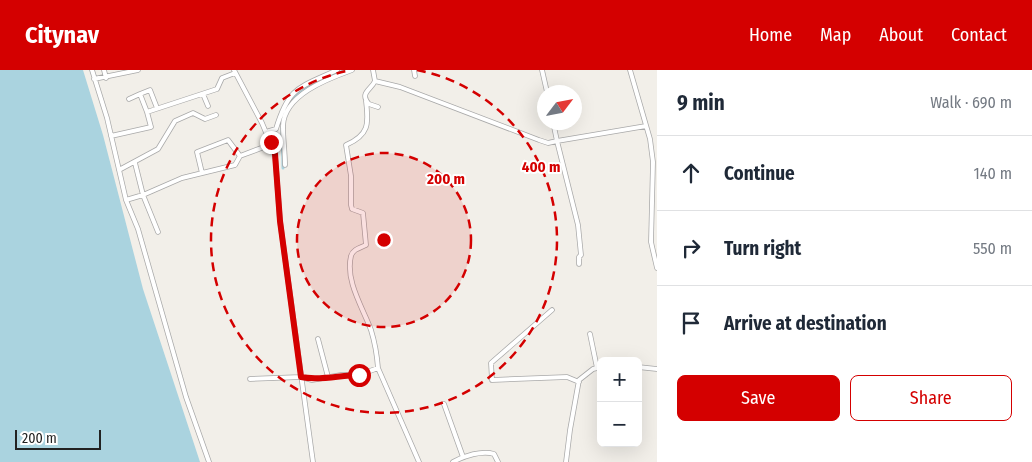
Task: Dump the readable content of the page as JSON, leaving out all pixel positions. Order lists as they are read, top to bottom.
{
  "scale_bar": "200 m",
  "north": "top right",
  "page": {
    "header": "Citynav",
    "nav": [
      "Home",
      "Map",
      "About",
      "Contact"
    ],
    "heading": ["9 min", "Walk · 690 m"],
    "list": [
      ["Continue", "140 m"],
      ["Turn right", "550 m"],
      "Arrive at destination"
    ],
    "map_buttons": ["+", "−"],
    "buttons": ["Save", "Share"],
    "scale": "200 m"
  },
  "rings": ["400 m", "200 m"]
}
